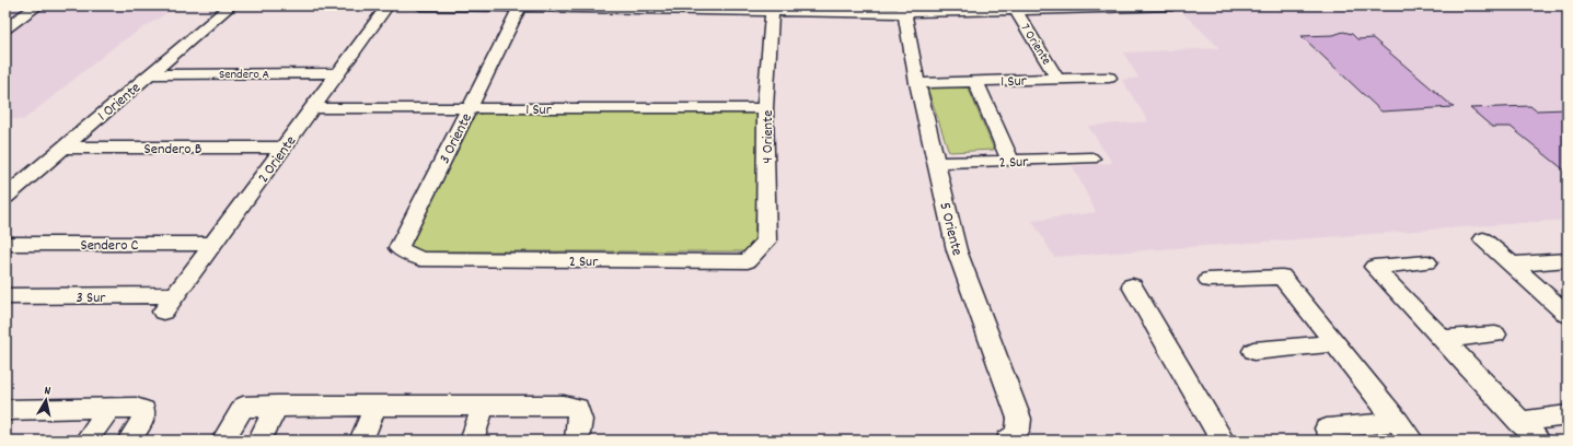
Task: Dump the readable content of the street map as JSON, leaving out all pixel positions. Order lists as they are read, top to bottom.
{
  "streets": {
    "street": [
      "7 Oriente",
      "Sendero A",
      "1 Sur",
      "1 Oriente",
      "4 Oriente",
      "3 Oriente",
      "Sendero B",
      "2 Oriente",
      "2 Sur",
      "5 Oriente",
      "Sendero C",
      "3 Sur"
    ]
  },
  "crossings": [
    ["7 Oriente", "1 Sur"],
    ["Sendero A", "1 Oriente"],
    ["Sendero A", "2 Oriente"],
    ["1 Sur", "4 Oriente"],
    ["1 Sur", "3 Oriente"],
    ["1 Sur", "2 Oriente"],
    ["1 Sur", "5 Oriente"],
    ["1 Oriente", "Sendero B"],
    ["4 Oriente", "2 Sur"],
    ["3 Oriente", "2 Sur"],
    ["Sendero B", "2 Oriente"],
    ["2 Oriente", "Sendero C"],
    ["2 Oriente", "3 Sur"],
    ["2 Sur", "5 Oriente"]
  ],
  "north": "top"
}
